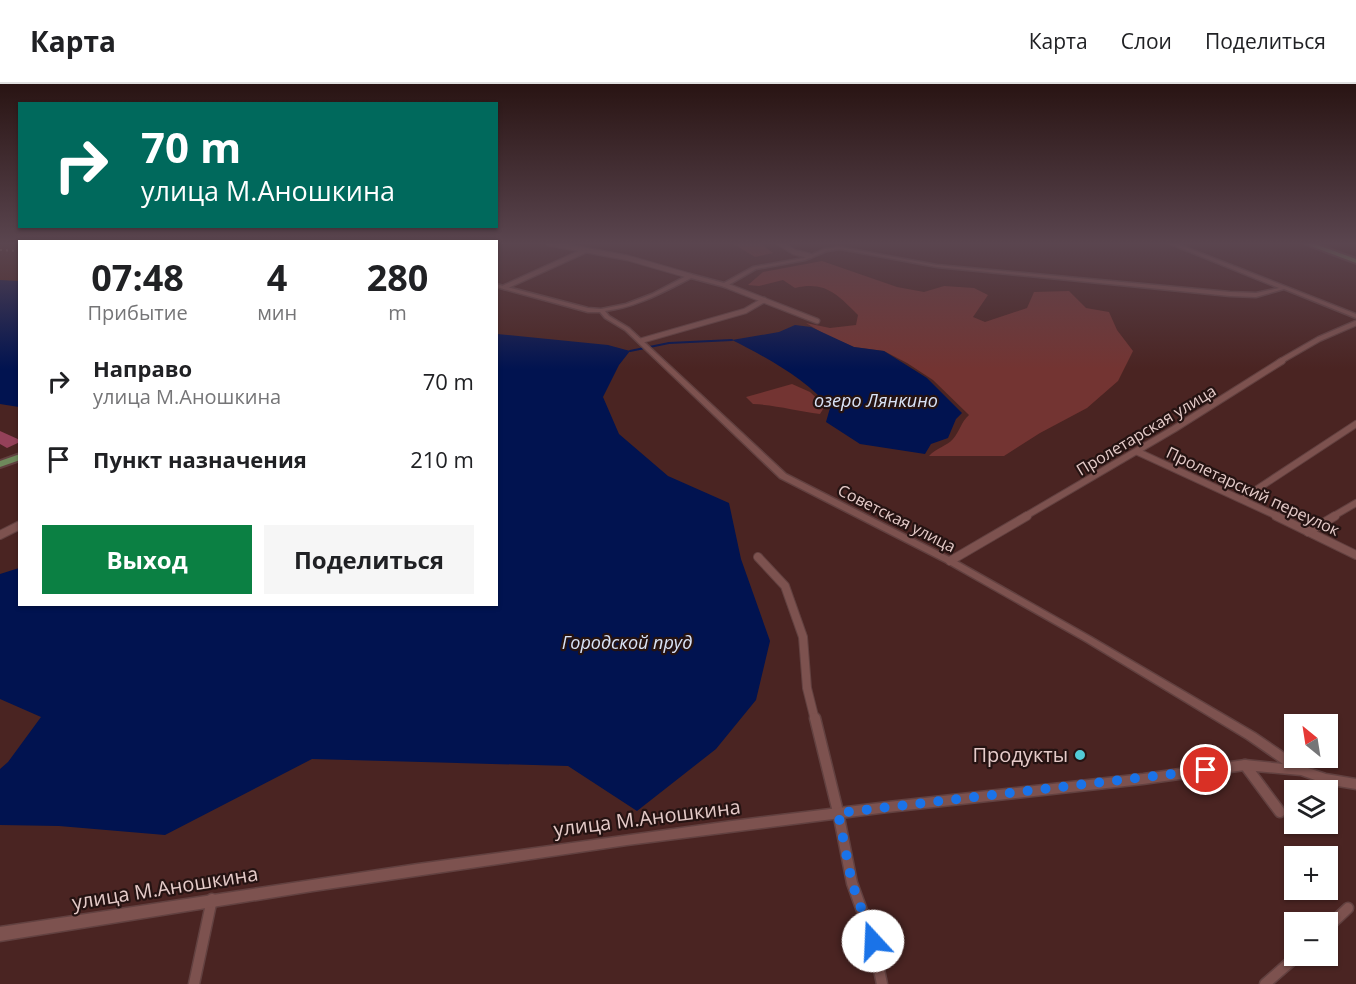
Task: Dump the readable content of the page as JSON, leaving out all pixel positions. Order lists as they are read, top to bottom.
{
  "streets": {
    "street": [
      "Пролетарская улица",
      "Пролетарский переулок",
      "Советская улица",
      "улица М.Аношкина"
    ]
  },
  "crossings": [
    ["Пролетарская улица", "Пролетарский переулок"],
    ["Пролетарская улица", "Советская улица"],
    ["Советская улица", "улица М.Аношкина"]
  ],
  "water": ["озеро Лянкино", "Городской пруд"],
  "places": ["Продукты"],
  "north": "top left",
  "page": {
    "header": "Карта",
    "nav": ["Карта", "Слои", "Поделиться"],
    "turn": ["70 m", "улица М.Аношкина"],
    "eta": [
      "07:48",
      "Прибытие",
      "4",
      "мин",
      "280",
      "m"
    ],
    "list": [
      {
        "name": "Направо",
        "note": "улица М.Аношкина",
        "value": "70 m"
      },
      {
        "name": "Пункт назначения",
        "value": "210 m"
      }
    ],
    "buttons": ["Выход", "Поделиться"],
    "map_buttons": ["+", "−"]
  }
}
